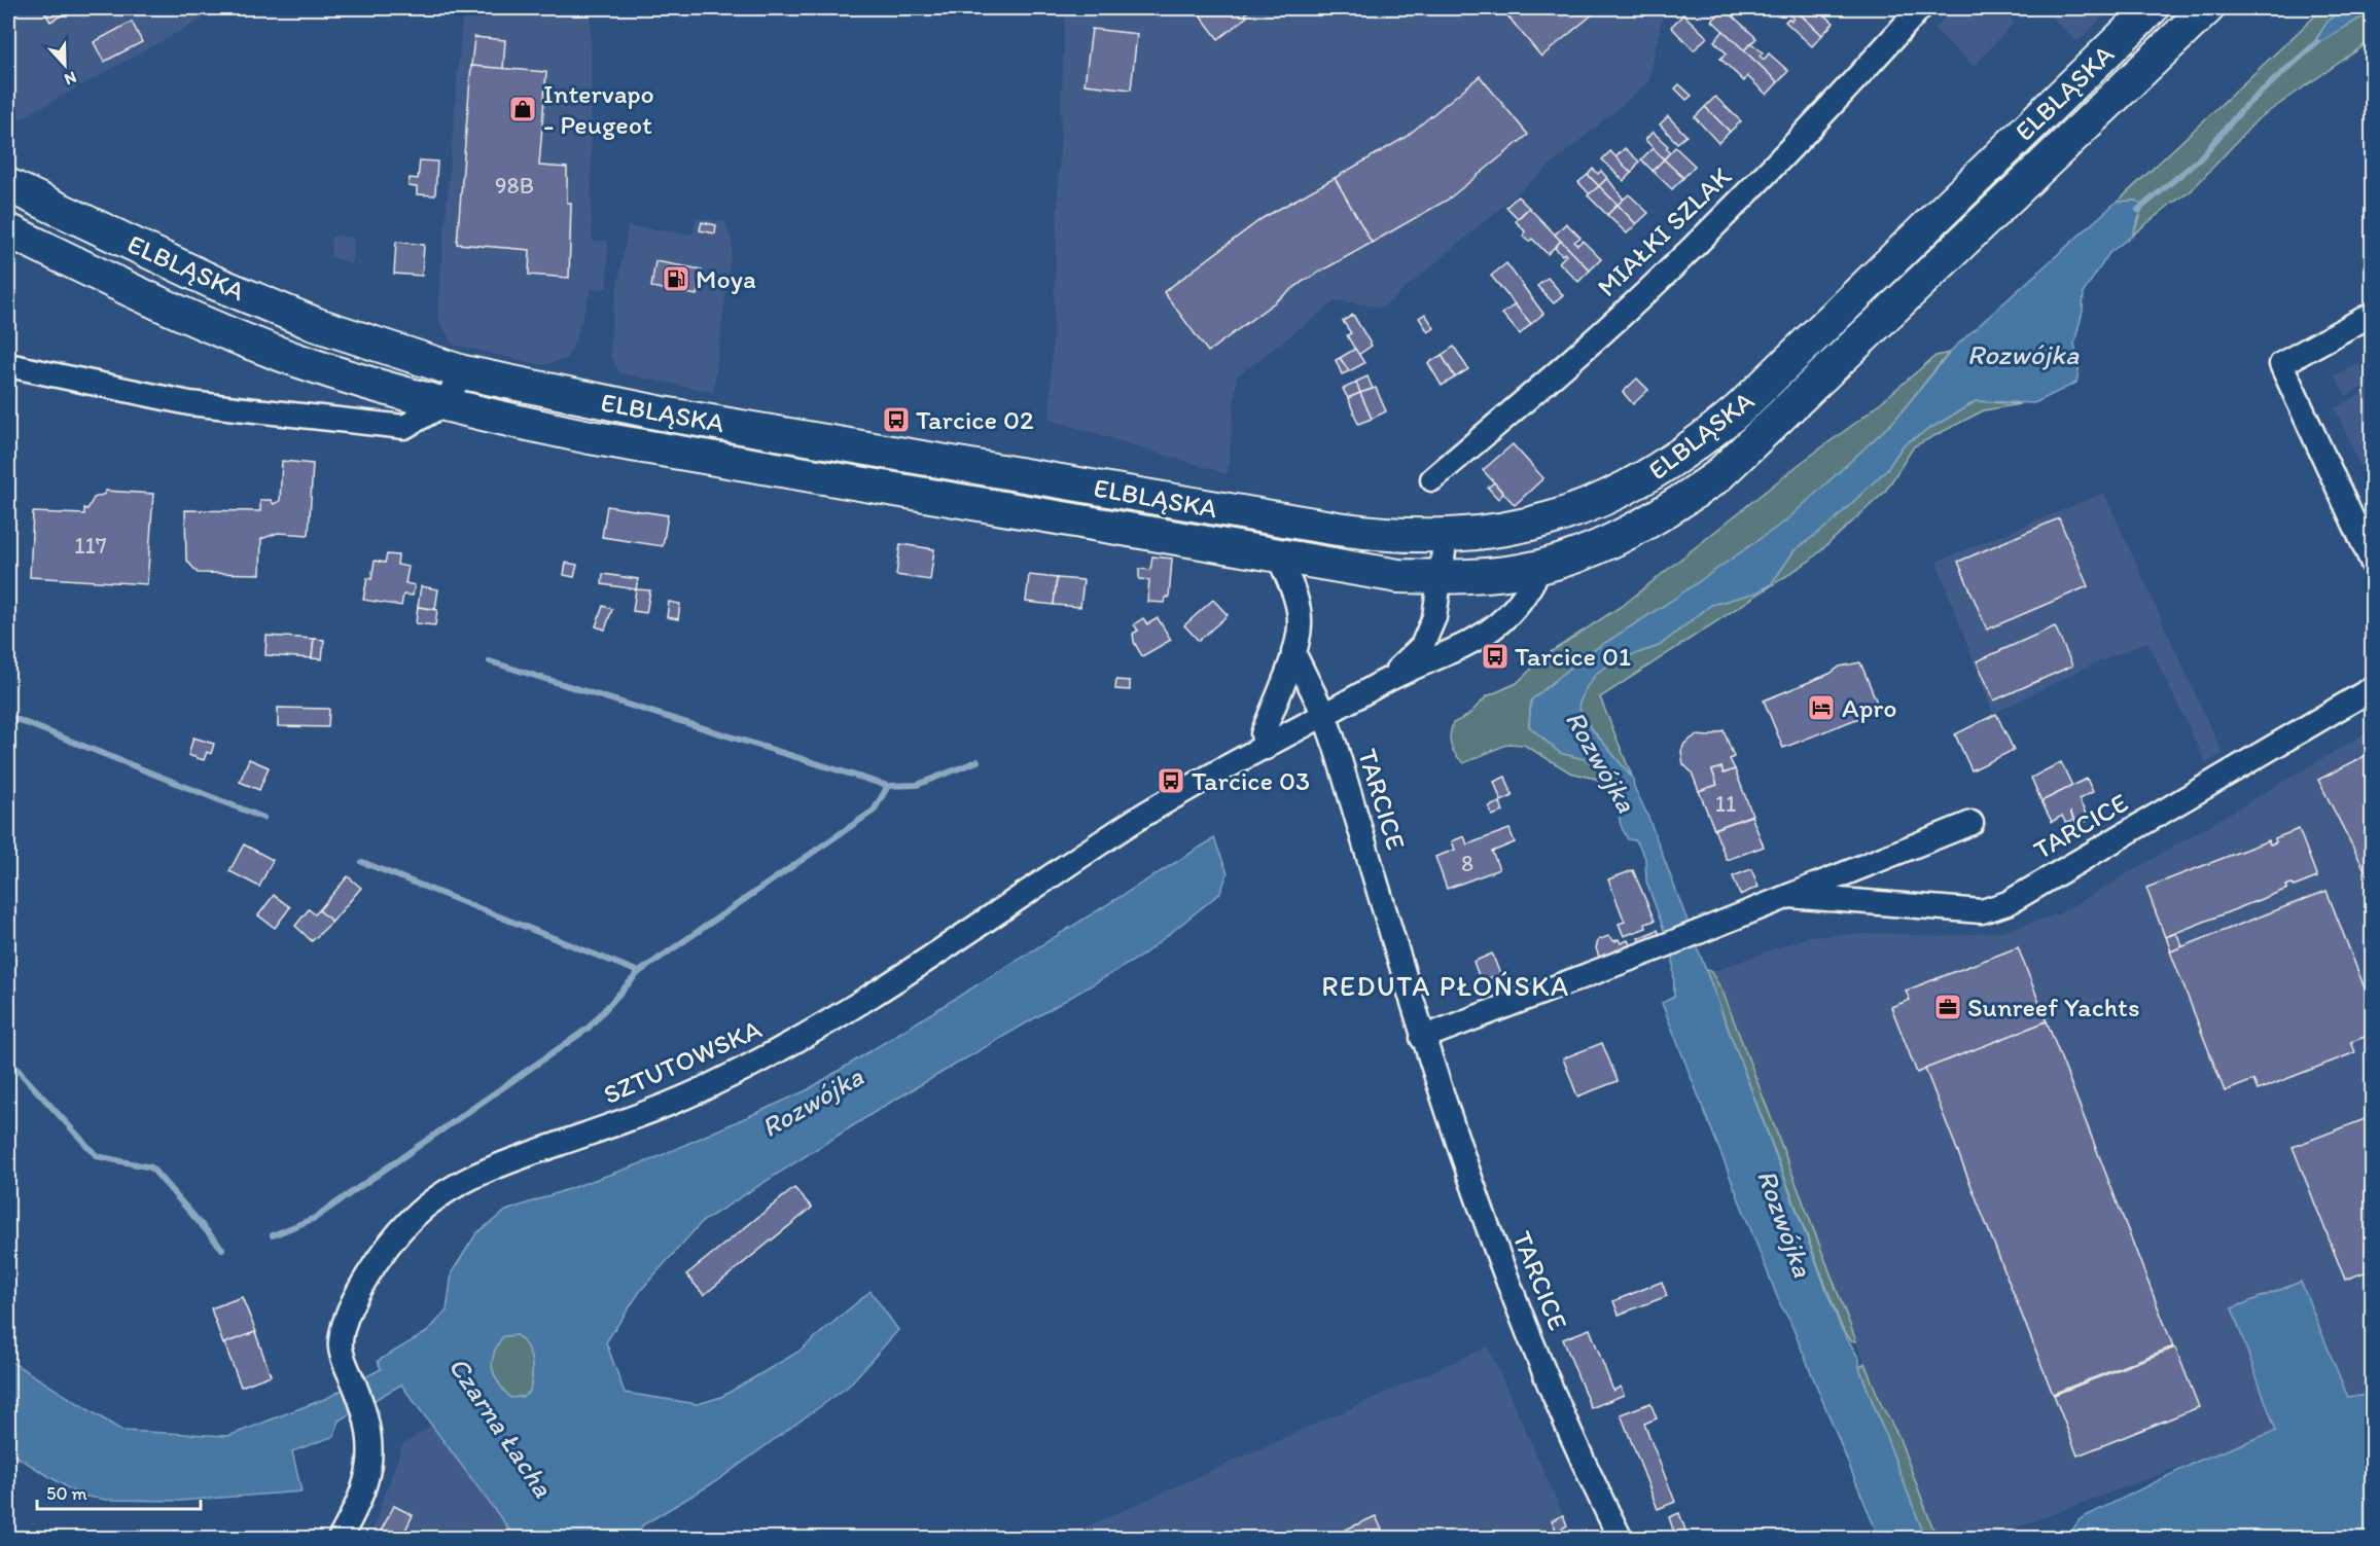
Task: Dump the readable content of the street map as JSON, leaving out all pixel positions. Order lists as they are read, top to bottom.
{
  "streets": {
    "main road": ["ELBLĄSKA"],
    "street": ["MIAŁKI SZLAK", "TARCICE", "SZTUTOWSKA"]
  },
  "crossings": [
    ["ELBLĄSKA", "SZTUTOWSKA"],
    ["TARCICE", "SZTUTOWSKA"]
  ],
  "districts": ["REDUTA PŁOŃSKA"],
  "water": ["Rozwójka", "Czarna Łacha"],
  "places": {
    "shop": ["Intervapo - Peugeot"],
    "fuel station": ["Moya"],
    "bus stop": ["Tarcice 02", "Tarcice 01", "Tarcice 03"],
    "hotel": ["Apro"],
    "office": ["Sunreef Yachts"]
  },
  "house_numbers": [
    "98B",
    "117",
    "11",
    "8"
  ],
  "scale_bar": "50 m",
  "north": "bottom"
}
